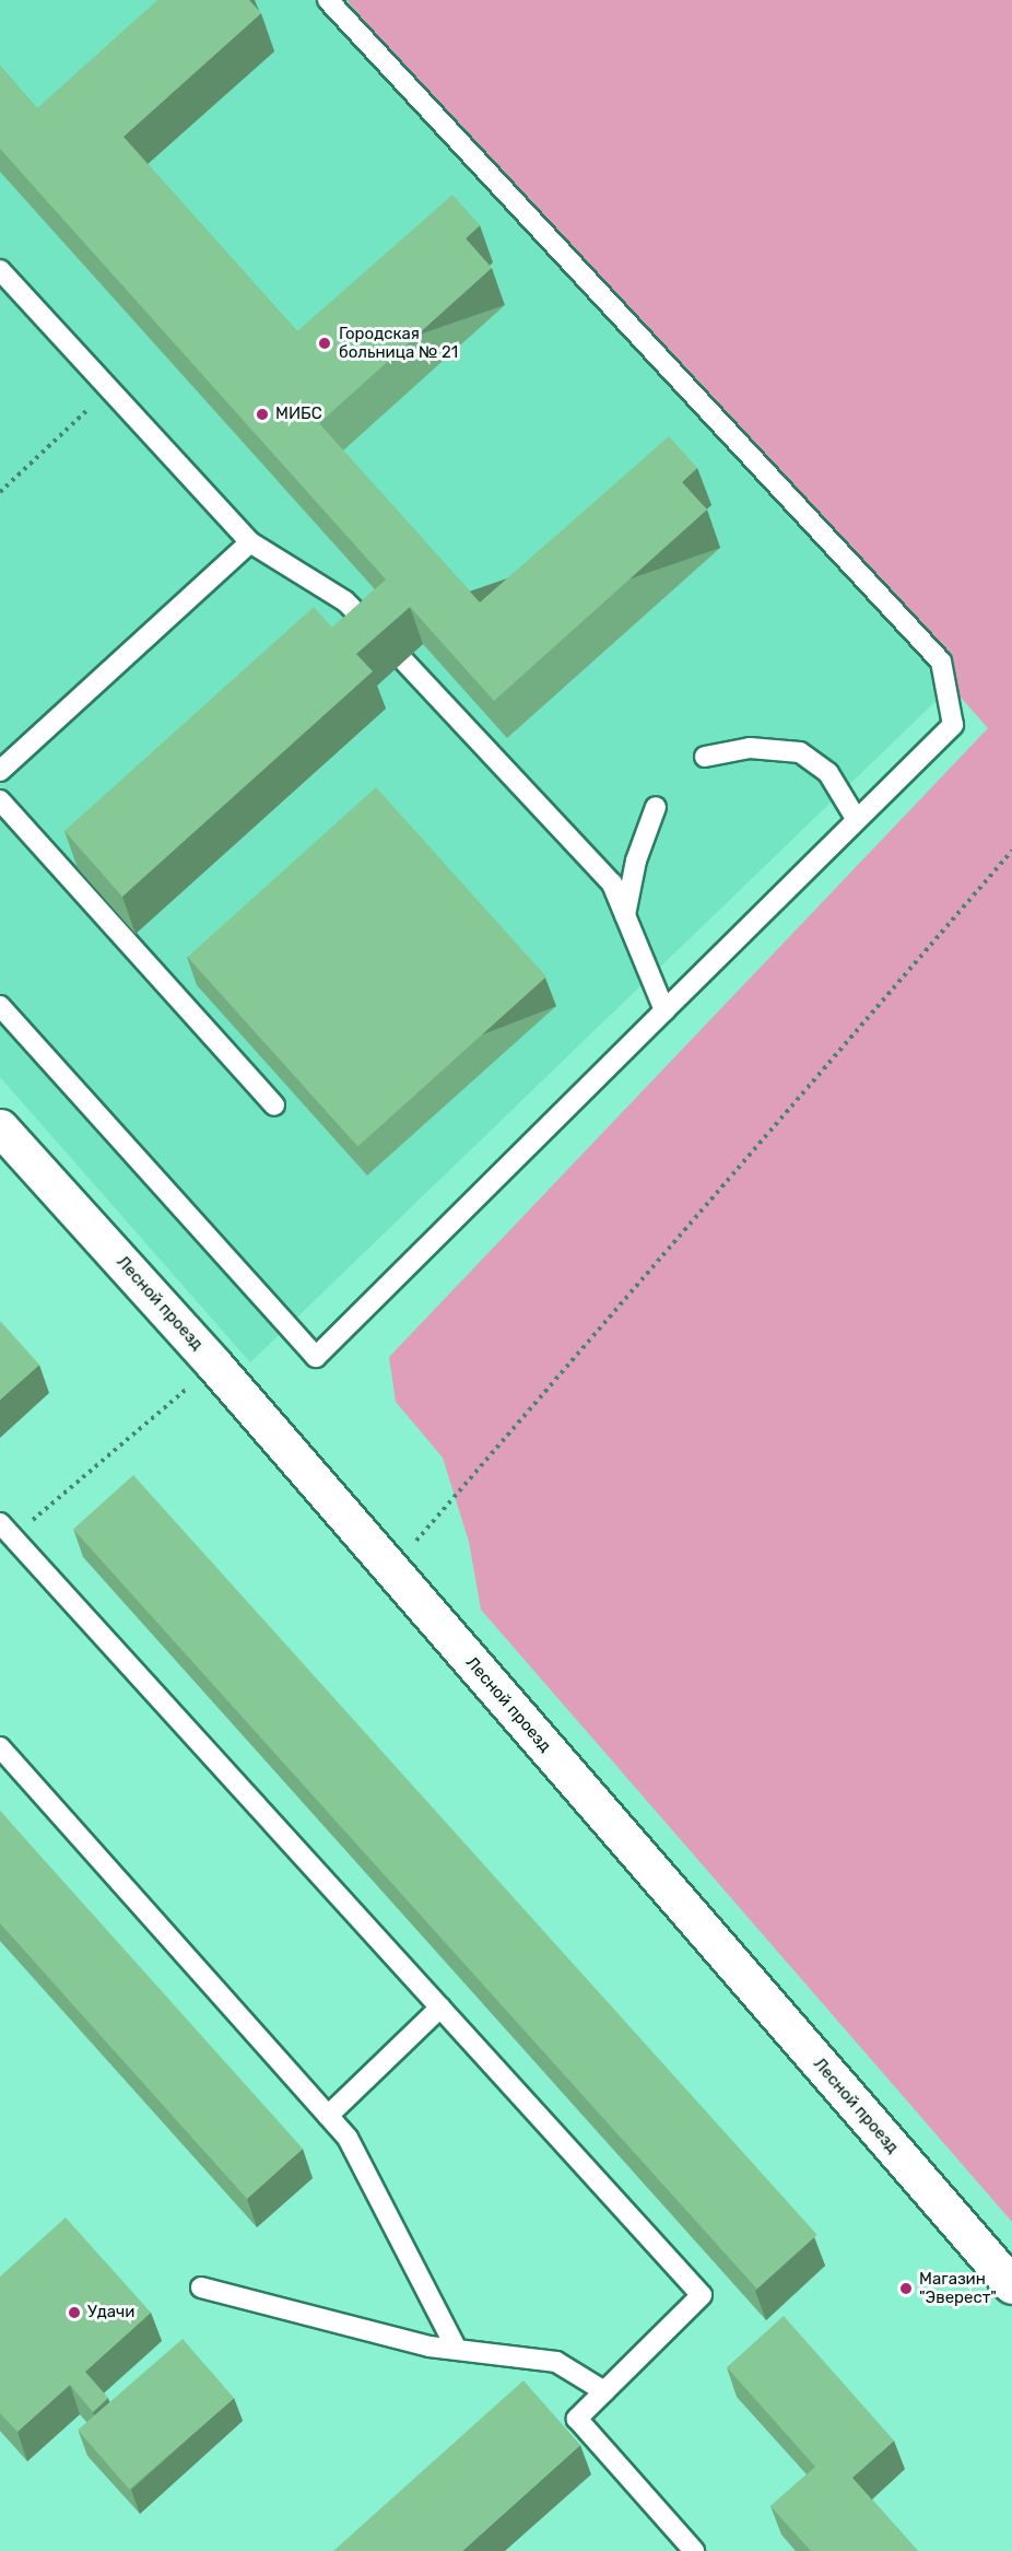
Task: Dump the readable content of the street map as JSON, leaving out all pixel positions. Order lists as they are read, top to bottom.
{
  "streets": {
    "street": ["Лесной проезд"]
  },
  "places": [
    "Городская больница № 21",
    "МИБС",
    "Магазин \"Эверест\"",
    "Удачи"
  ]
}
